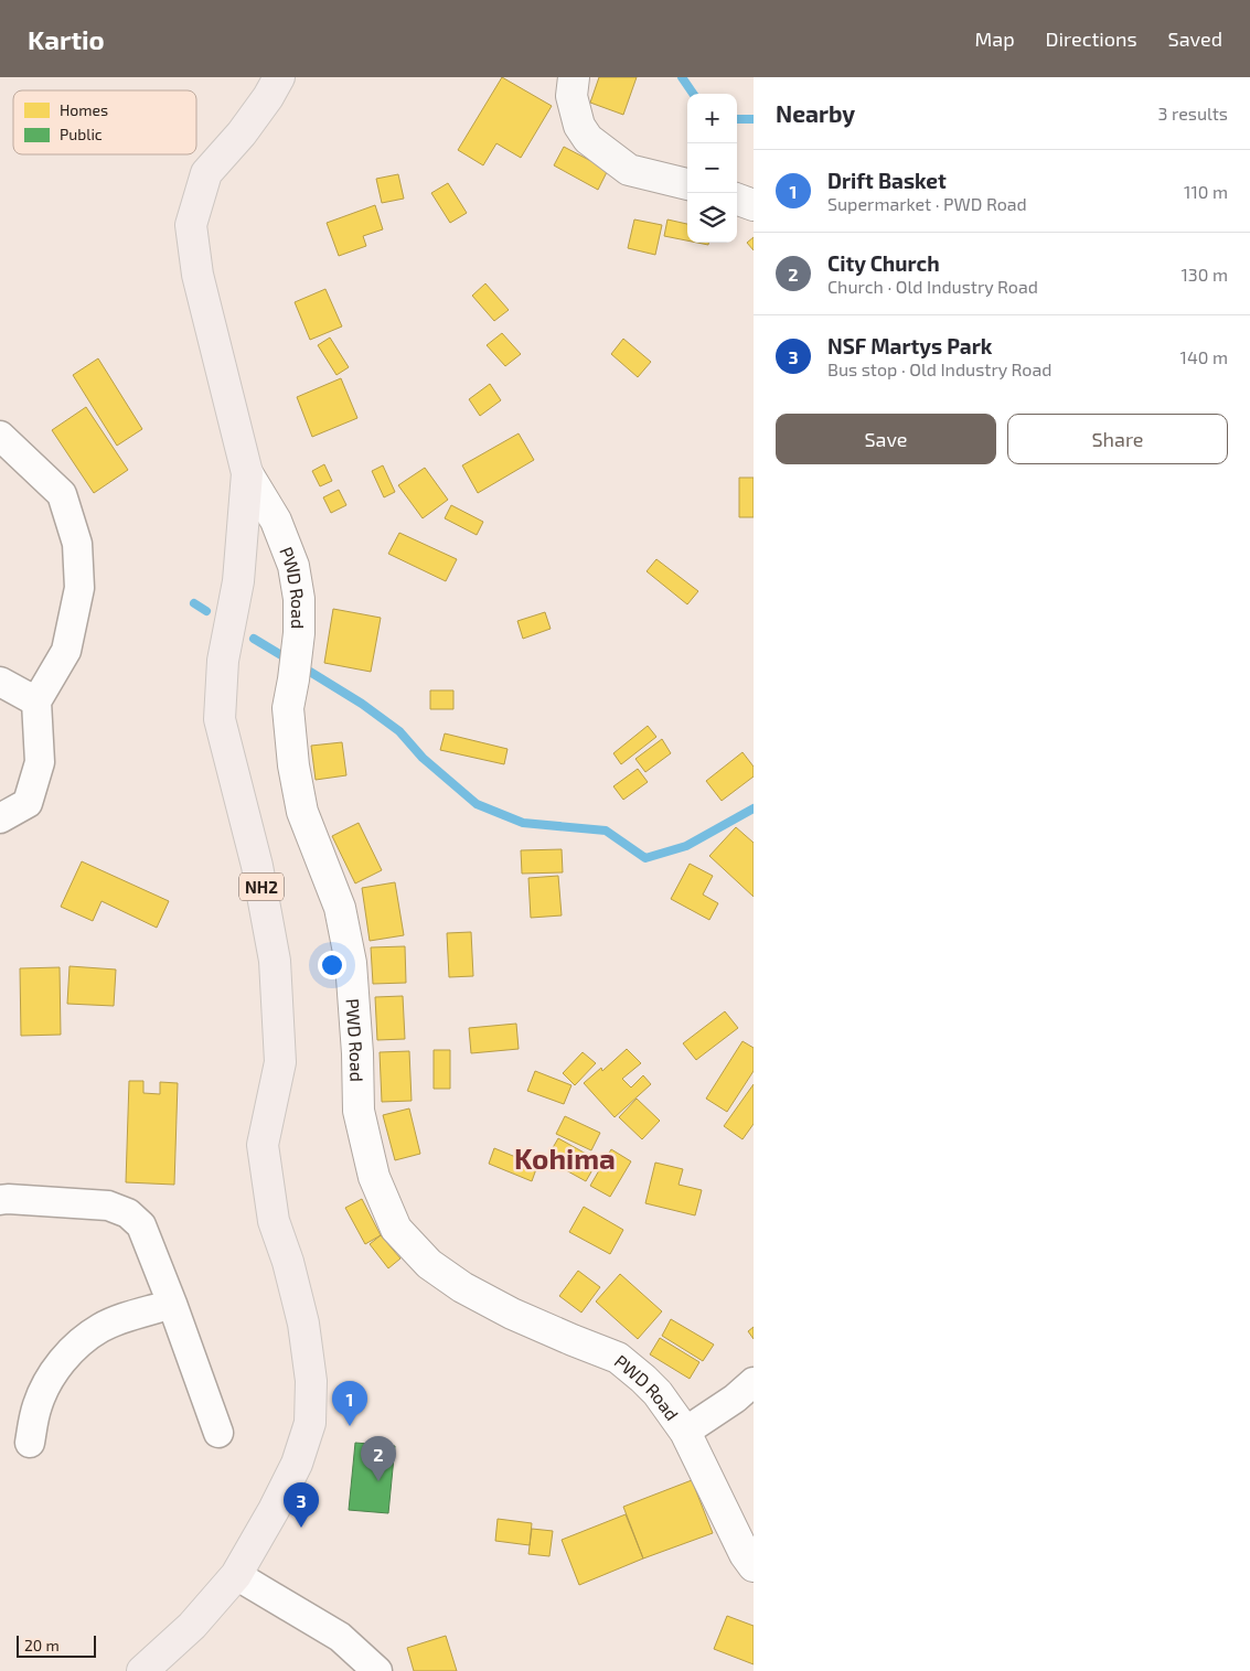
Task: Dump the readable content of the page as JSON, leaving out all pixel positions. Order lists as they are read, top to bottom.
{
  "streets": {
    "highway": ["NH2"],
    "street": ["PWD Road"]
  },
  "crossings": [
    ["PWD Road", "NH2"]
  ],
  "districts": ["Kohima"],
  "legend": ["Homes", "Public"],
  "scale_bar": "20 m",
  "page": {
    "header": "Kartio",
    "nav": ["Map", "Directions", "Saved"],
    "heading": ["Nearby", "3 results"],
    "map_buttons": ["+", "−"],
    "list": [
      {
        "mark": "1",
        "name": "Drift Basket",
        "note": "Supermarket · PWD Road",
        "value": "110 m"
      },
      {
        "mark": "2",
        "name": "City Church",
        "note": "Church · Old Industry Road",
        "value": "130 m"
      },
      {
        "mark": "3",
        "name": "NSF Martys Park",
        "note": "Bus stop · Old Industry Road",
        "value": "140 m"
      }
    ],
    "buttons": ["Save", "Share"],
    "pins": ["1", "2", "3"],
    "scale": "20 m"
  }
}
